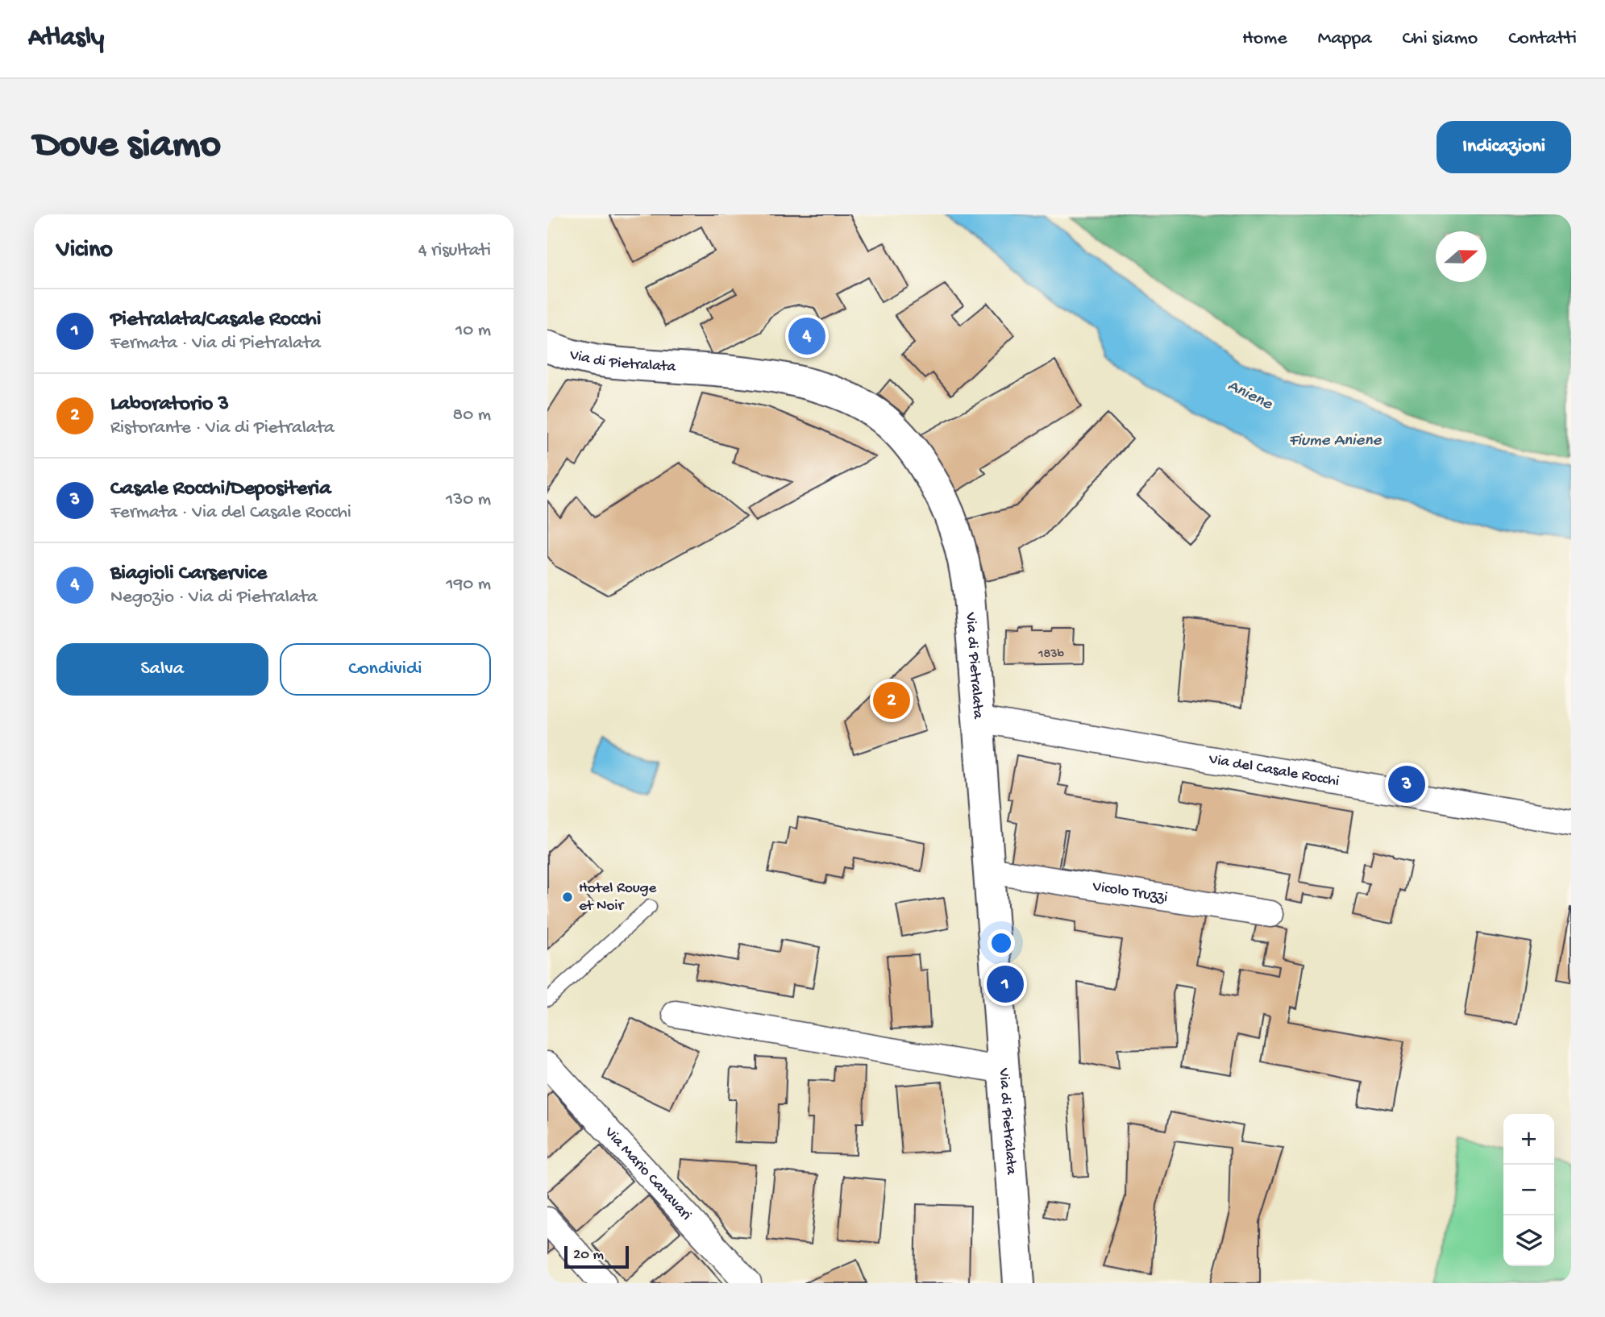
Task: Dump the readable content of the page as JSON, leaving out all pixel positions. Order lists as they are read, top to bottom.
{
  "streets": {
    "street": [
      "Via di Pietralata",
      "Via del Casale Rocchi",
      "Vicolo Truzzi",
      "Via Mario Canavari"
    ]
  },
  "crossings": [
    ["Via di Pietralata", "Via del Casale Rocchi"],
    ["Via di Pietralata", "Vicolo Truzzi"]
  ],
  "water": ["Aniene", "Fiume Aniene"],
  "places": ["Hotel Rouge et Noir"],
  "house_numbers": ["183b"],
  "scale_bar": "20 m",
  "north": "right",
  "page": {
    "header": "Atlasly",
    "nav": [
      "Home",
      "Mappa",
      "Chi siamo",
      "Contatti"
    ],
    "buttons": [
      "Indicazioni",
      ["Salva", "Condividi"]
    ],
    "title": "Dove siamo",
    "heading": ["Vicino", "4 risultati"],
    "list": [
      {
        "mark": "1",
        "name": "Pietralata/Casale Rocchi",
        "note": "Fermata · Via di Pietralata",
        "value": "10 m"
      },
      {
        "mark": "2",
        "name": "Laboratorio 3",
        "note": "Ristorante · Via di Pietralata",
        "value": "80 m"
      },
      {
        "mark": "3",
        "name": "Casale Rocchi/Depositeria",
        "note": "Fermata · Via del Casale Rocchi",
        "value": "130 m"
      },
      {
        "mark": "4",
        "name": "Biagioli Carservice",
        "note": "Negozio · Via di Pietralata",
        "value": "190 m"
      }
    ],
    "pins": [
      "4",
      "2",
      "3",
      "1"
    ],
    "map_buttons": ["+", "−"],
    "scale": "20 m"
  }
}
